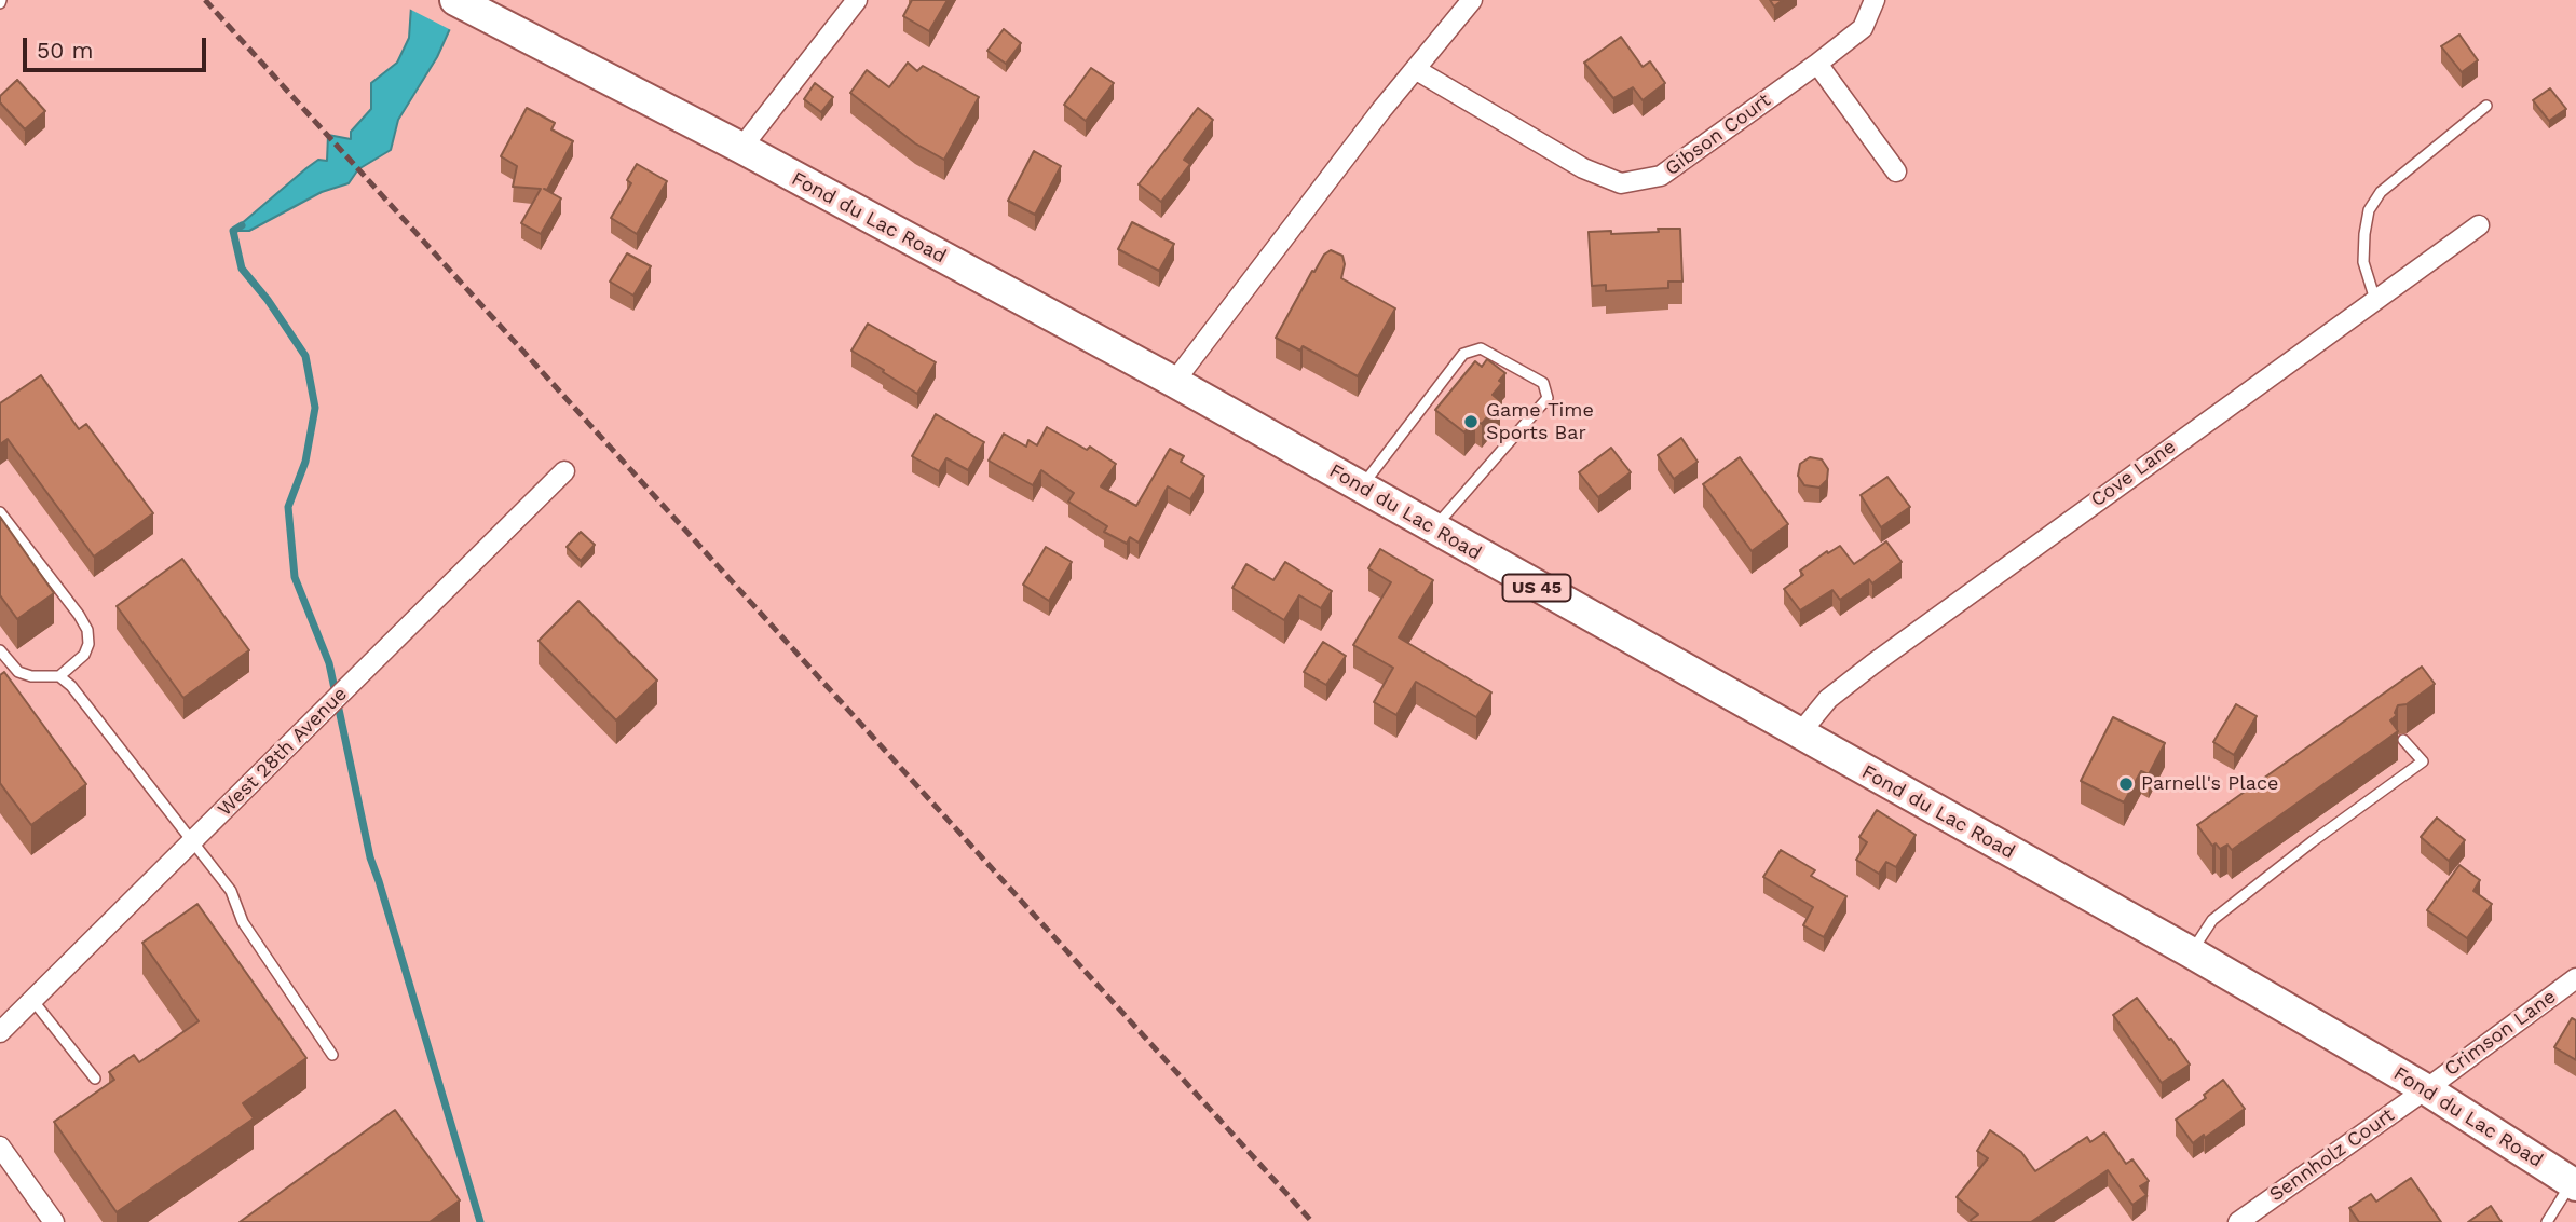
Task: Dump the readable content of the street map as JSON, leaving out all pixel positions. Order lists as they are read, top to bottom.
{
  "streets": {
    "main road": ["Fond du Lac Road", "US 45"],
    "street": [
      "Gibson Court",
      "Cove Lane",
      "West 28th Avenue",
      "Crimson Lane",
      "Sennholz Court"
    ]
  },
  "crossings": [
    ["Fond du Lac Road", "Cove Lane"],
    ["Fond du Lac Road", "Crimson Lane"],
    ["Fond du Lac Road", "Sennholz Court"],
    ["Crimson Lane", "Sennholz Court"]
  ],
  "places": ["Game Time Sports Bar", "Parnell's Place"],
  "scale_bar": "50 m"
}
